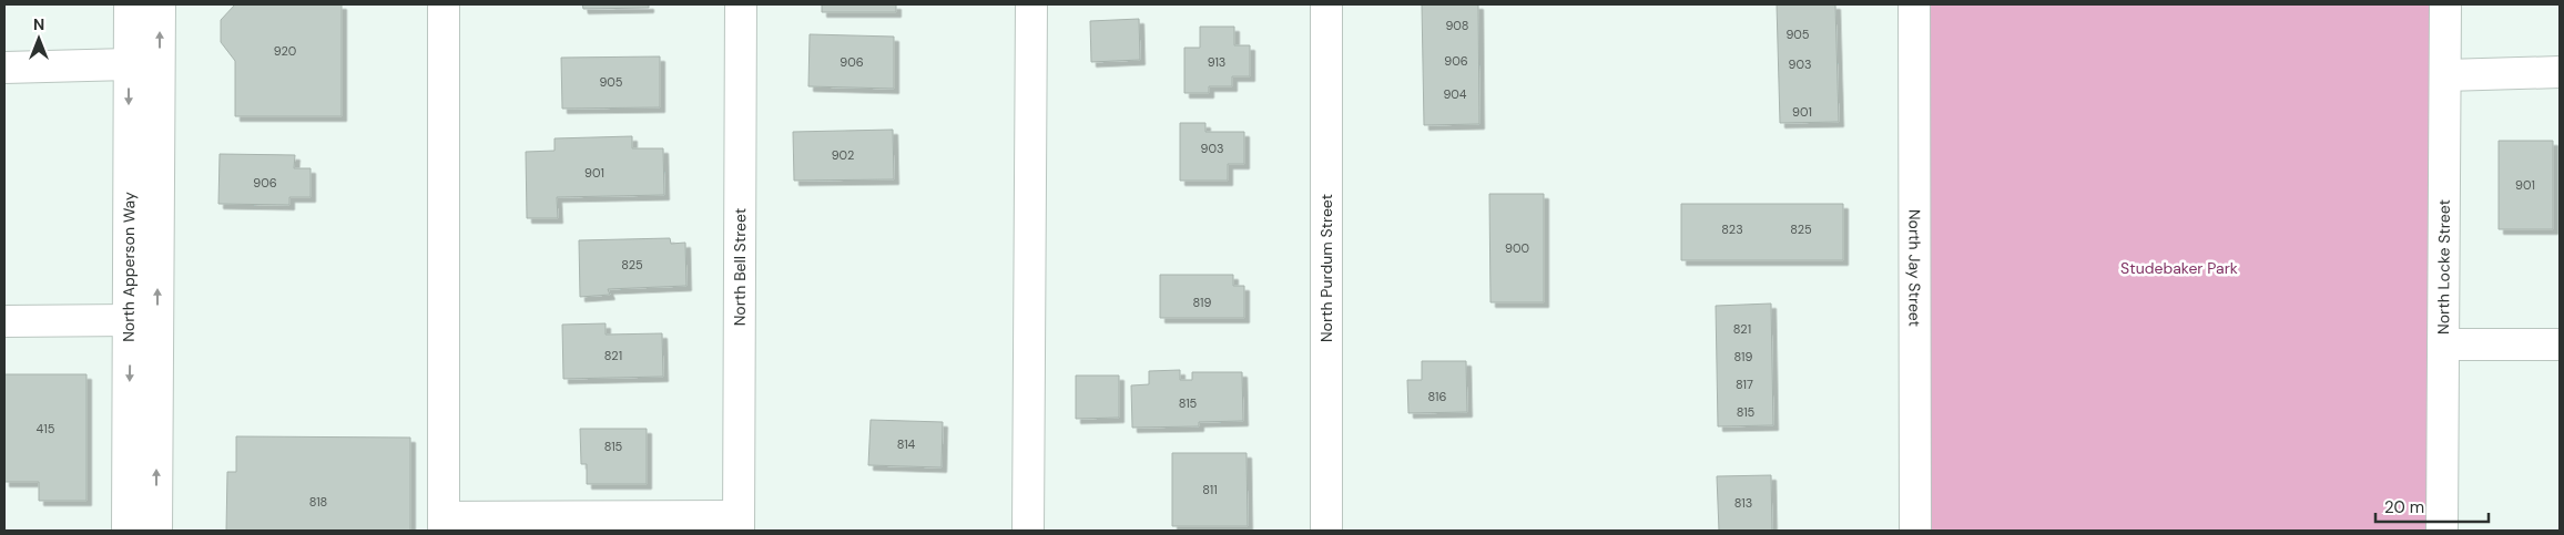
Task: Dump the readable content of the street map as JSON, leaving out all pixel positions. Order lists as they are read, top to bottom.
{
  "streets": {
    "street": [
      "North Locke Street",
      "North Apperson Way",
      "North Bell Street",
      "North Purdum Street",
      "North Jay Street"
    ]
  },
  "parks": ["Studebaker Park"],
  "house_numbers": [
    "908",
    "905",
    "920",
    "906",
    "906",
    "913",
    "903",
    "905",
    "904",
    "901",
    "903",
    "902",
    "901",
    "906",
    "901",
    "823",
    "825",
    "900",
    "825",
    "819",
    "821",
    "821",
    "819",
    "817",
    "816",
    "815",
    "815",
    "415",
    "814",
    "815",
    "811",
    "818",
    "813"
  ],
  "scale_bar": "20 m",
  "north": "top"
}
